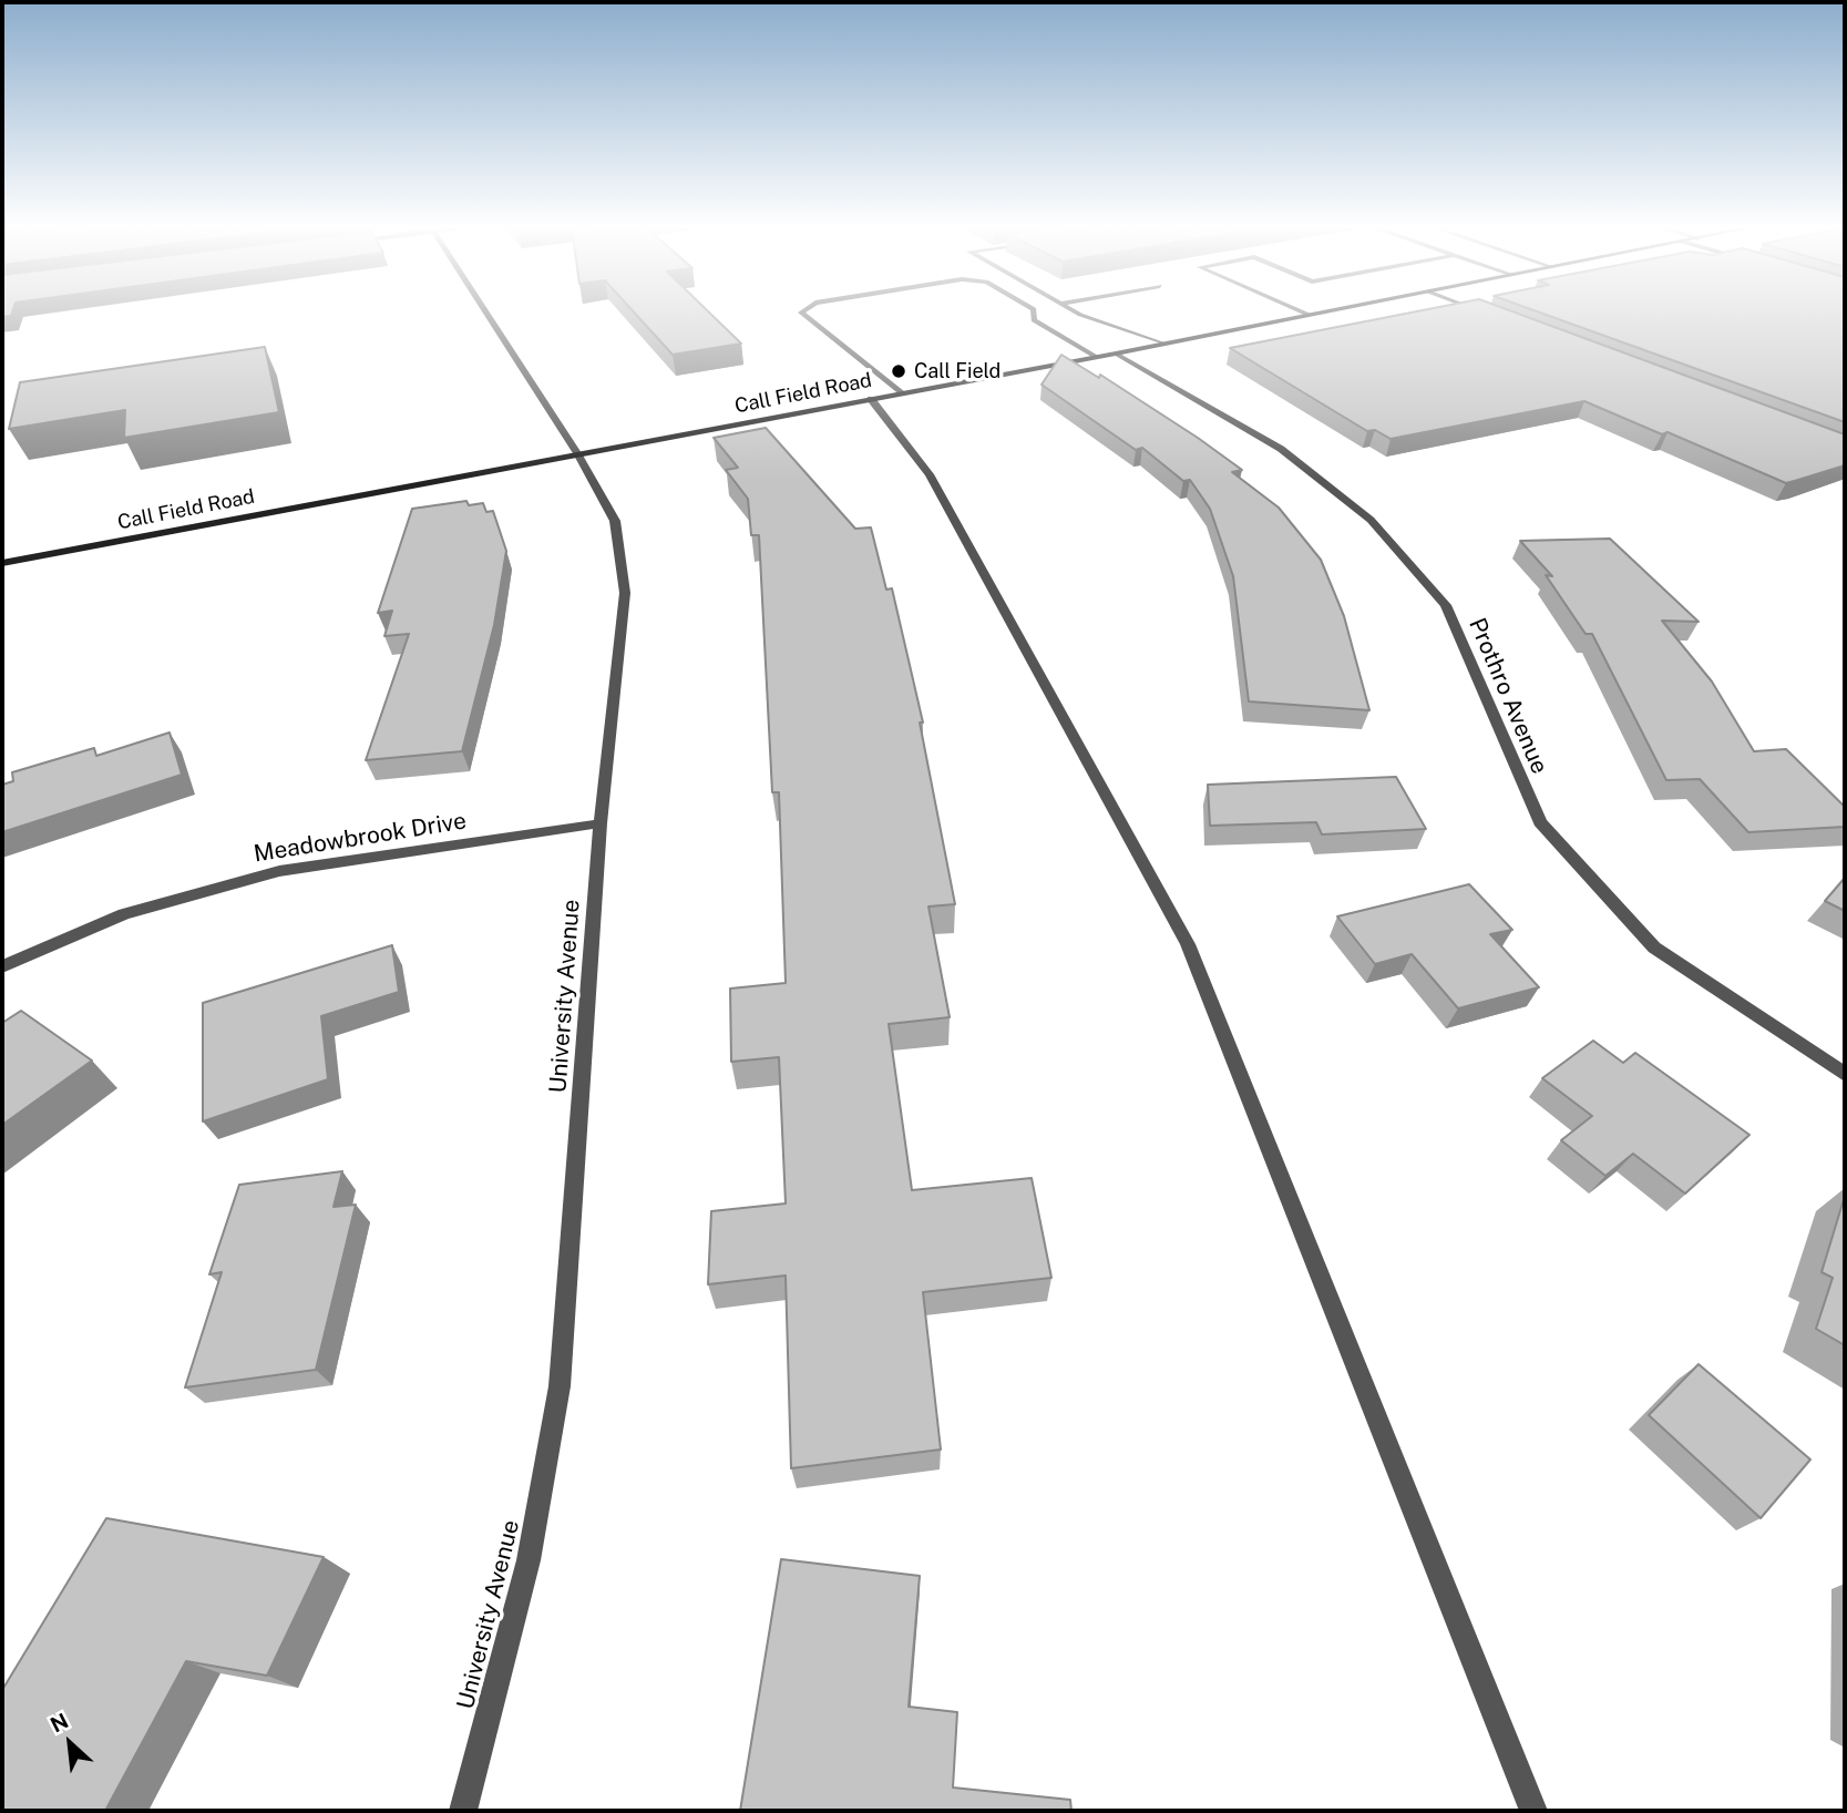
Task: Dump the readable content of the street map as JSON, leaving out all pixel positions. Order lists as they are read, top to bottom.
{
  "streets": {
    "main road": ["Call Field Road"],
    "street": ["Prothro Avenue", "Meadowbrook Drive", "University Avenue"]
  },
  "crossings": [
    ["Call Field Road", "Prothro Avenue"],
    ["Call Field Road", "University Avenue"],
    ["Meadowbrook Drive", "University Avenue"]
  ],
  "places": ["Call Field"],
  "north": "top left"
}
